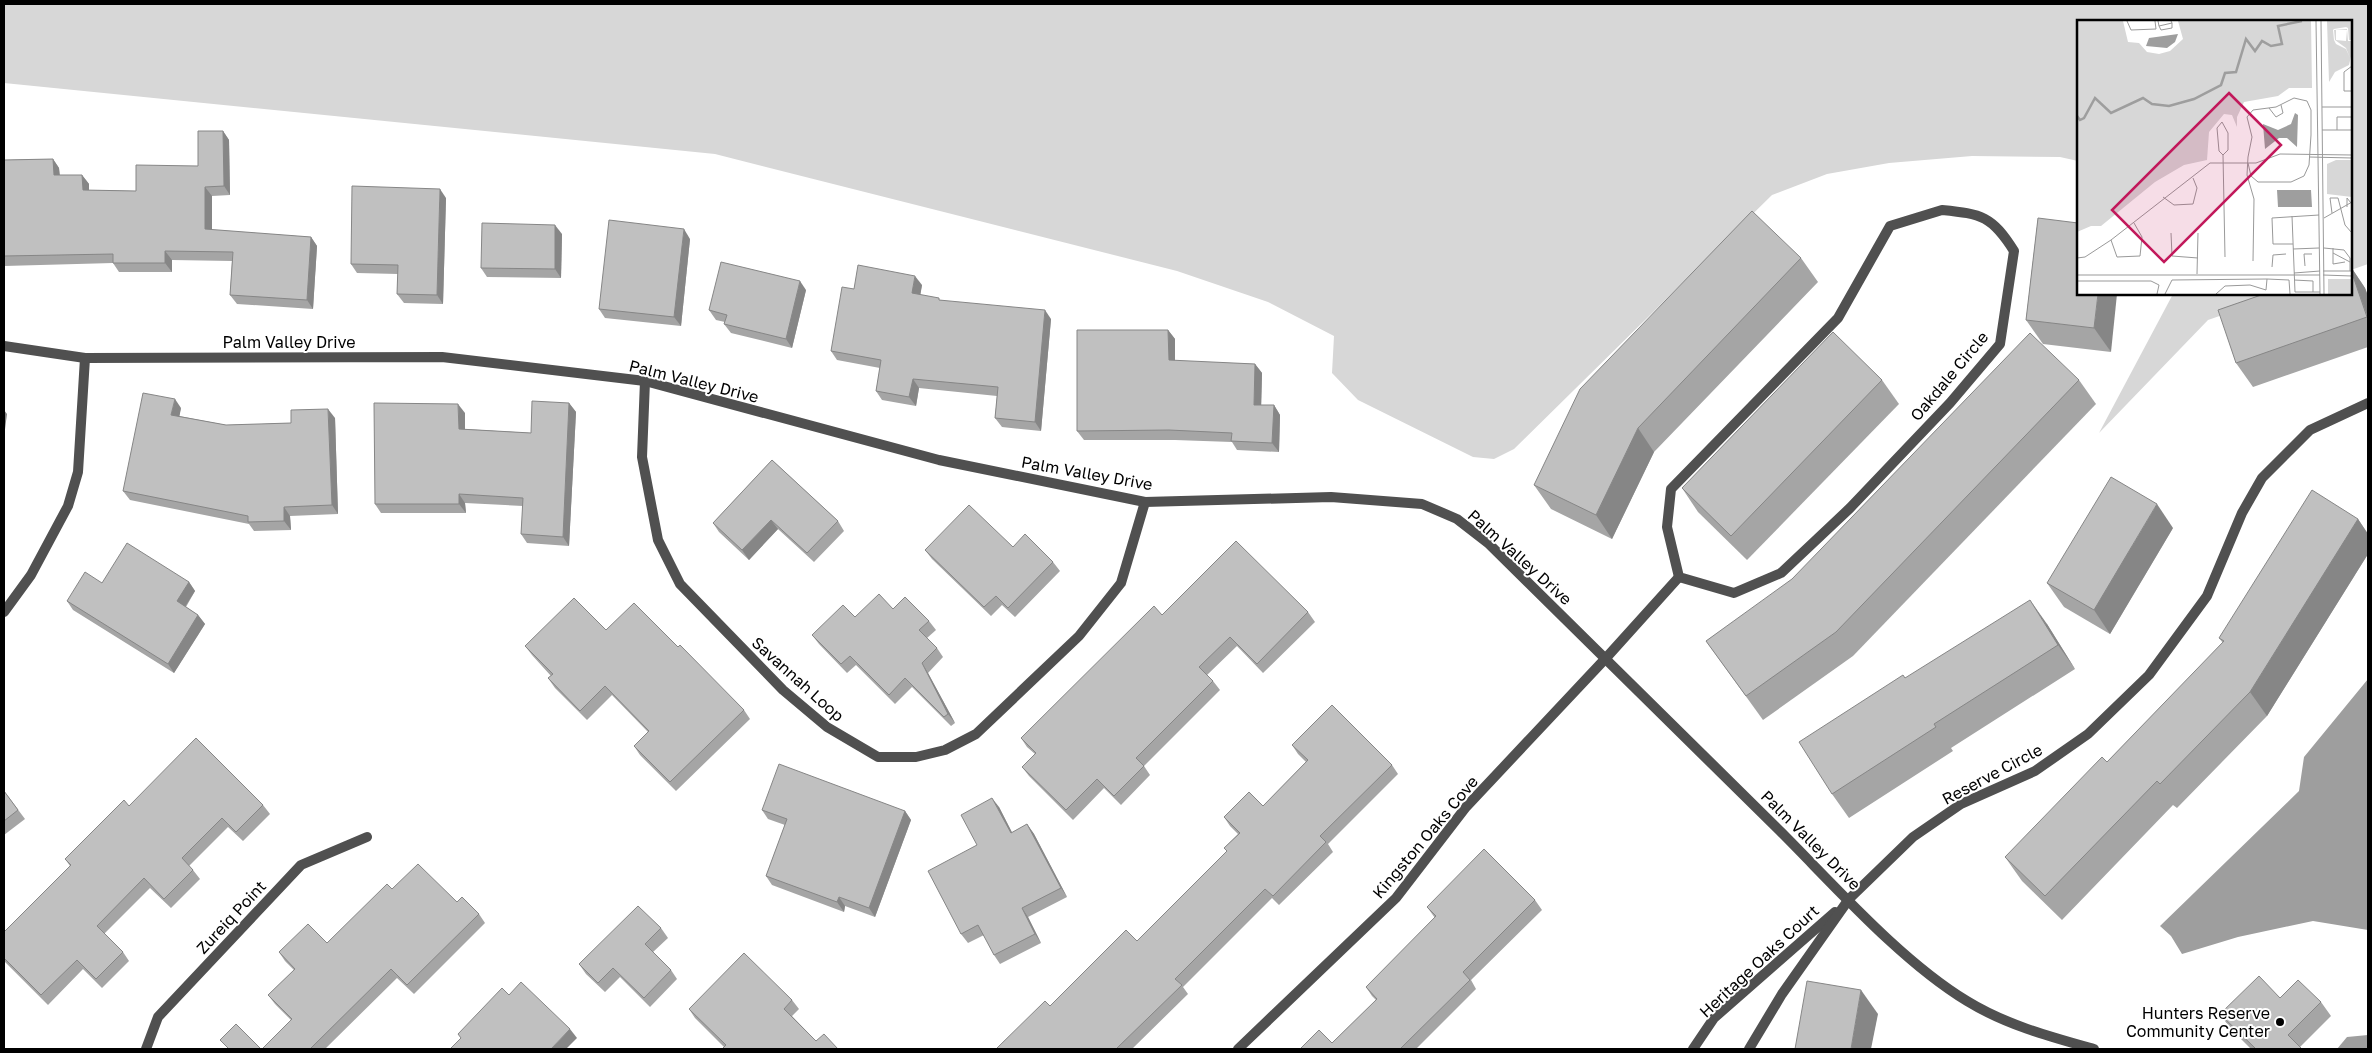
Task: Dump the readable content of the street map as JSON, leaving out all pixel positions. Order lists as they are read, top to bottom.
{
  "streets": {
    "street": [
      "Palm Valley Drive",
      "Oakdale Circle",
      "Savannah Loop",
      "Reserve Circle",
      "Kingston Oaks Cove",
      "Zureiq Point",
      "Heritage Oaks Court"
    ]
  },
  "crossings": [
    ["Palm Valley Drive", "Savannah Loop"],
    ["Palm Valley Drive", "Reserve Circle"],
    ["Palm Valley Drive", "Kingston Oaks Cove"],
    ["Palm Valley Drive", "Heritage Oaks Court"],
    ["Reserve Circle", "Heritage Oaks Court"]
  ],
  "places": ["Hunters Reserve Community Center"]
}
